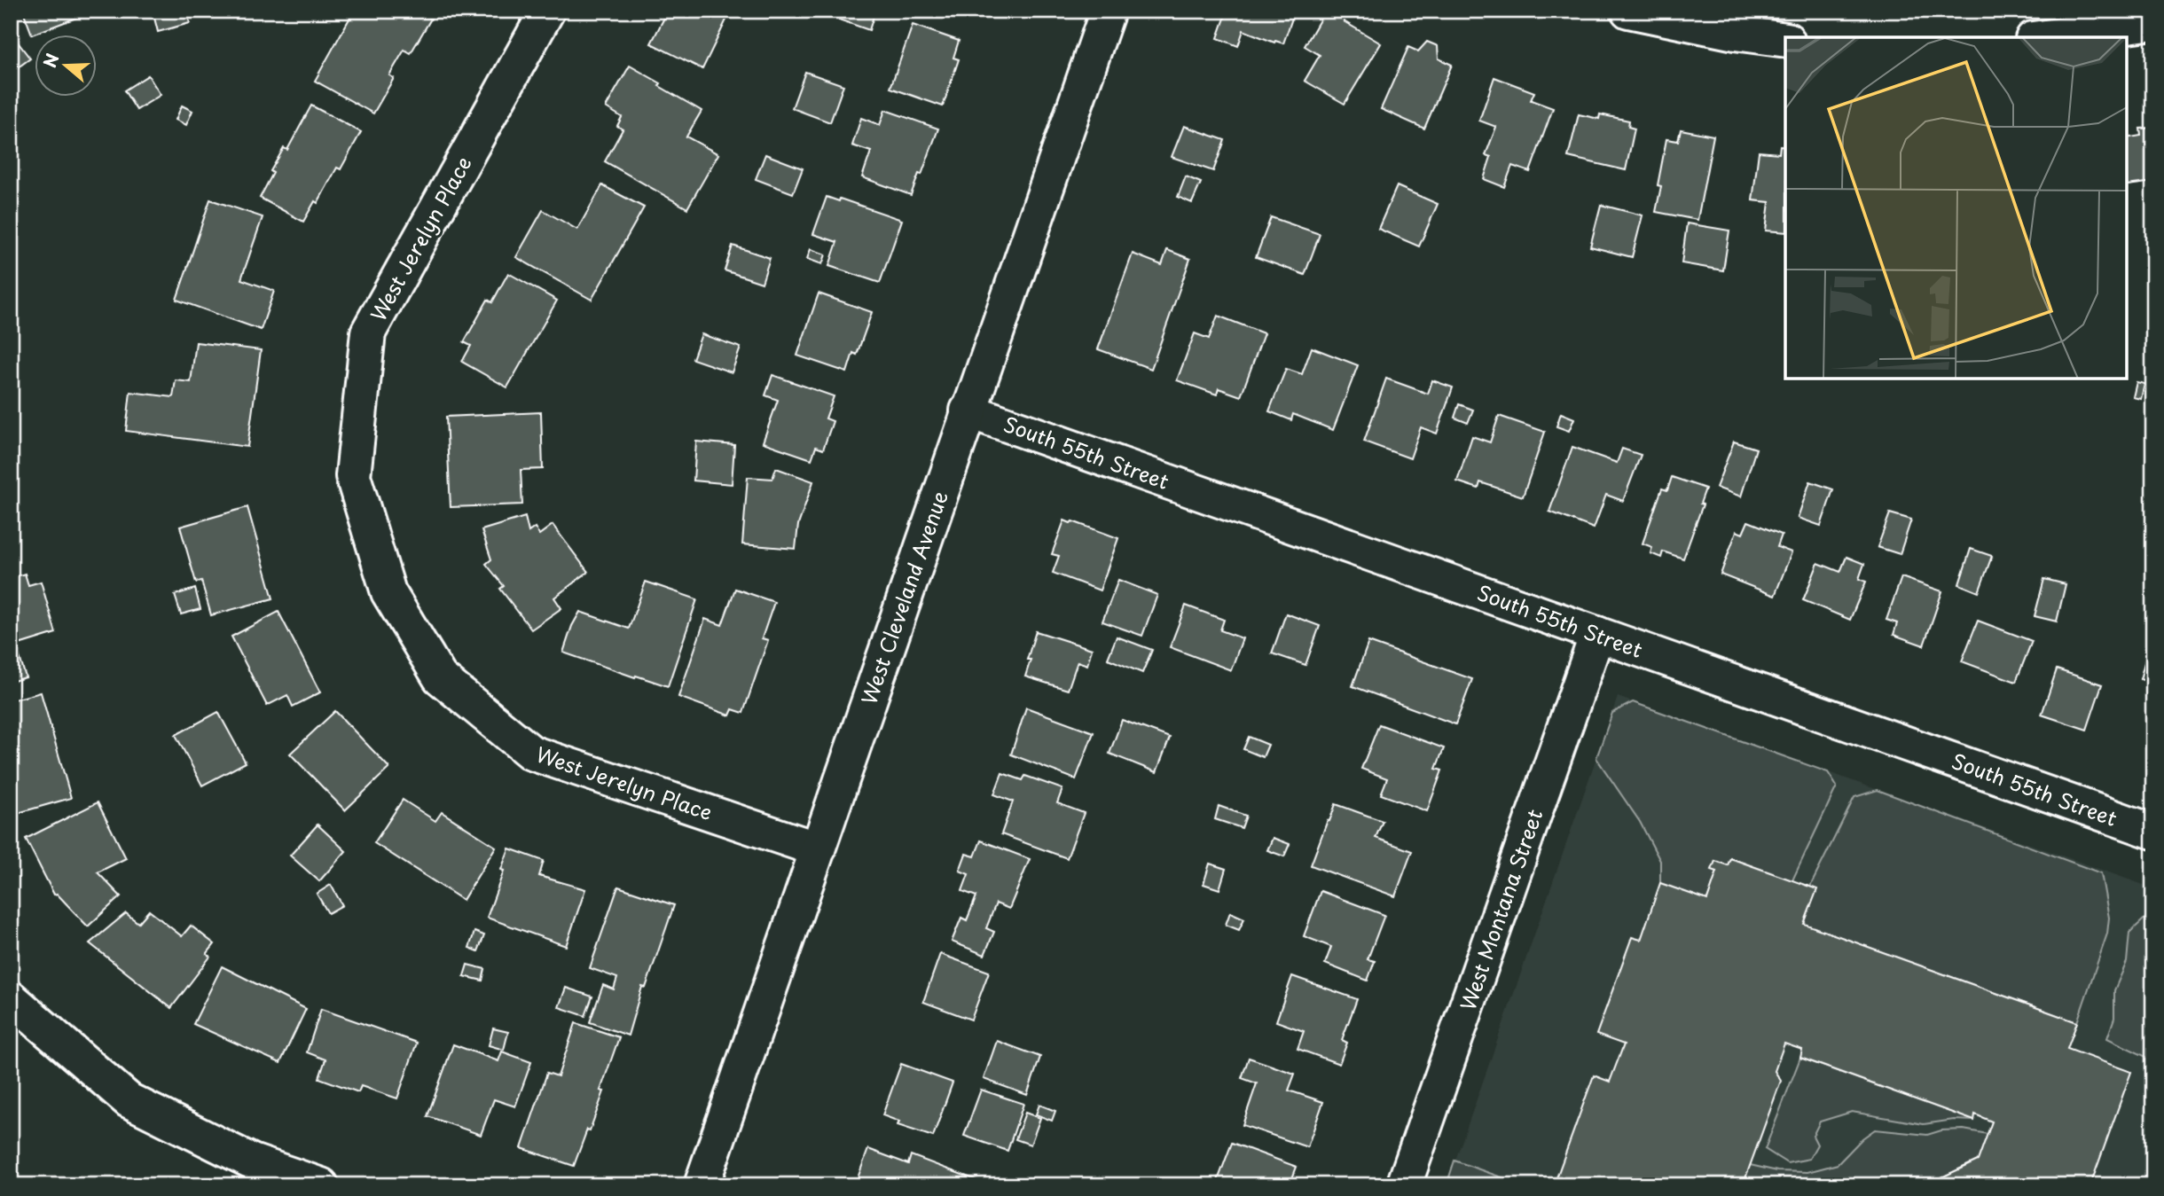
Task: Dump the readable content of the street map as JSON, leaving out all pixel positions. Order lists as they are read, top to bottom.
{
  "streets": {
    "street": [
      "West Jerelyn Place",
      "South 55th Street",
      "West Cleveland Avenue",
      "West Montana Street"
    ]
  },
  "crossings": [
    ["West Jerelyn Place", "West Cleveland Avenue"],
    ["South 55th Street", "West Cleveland Avenue"],
    ["South 55th Street", "West Montana Street"]
  ],
  "north": "left"
}
